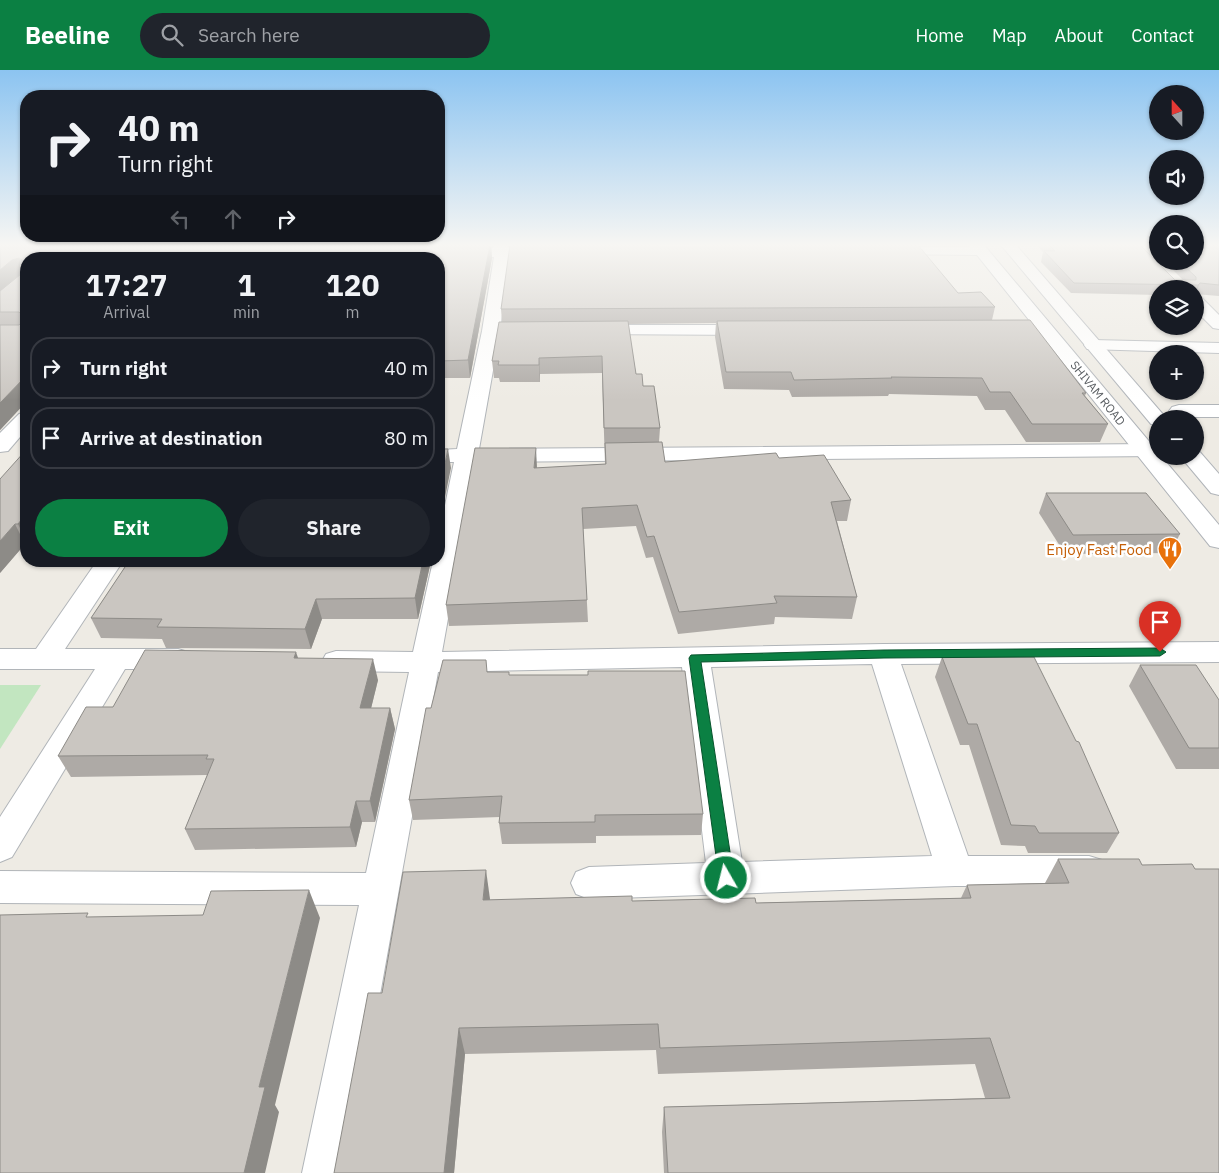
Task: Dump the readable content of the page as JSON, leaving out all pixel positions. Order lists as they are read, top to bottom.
{
  "streets": {
    "street": ["SHIVAM ROAD"]
  },
  "places": {
    "restaurant": ["Enjoy Fast Food"]
  },
  "north": "top",
  "page": {
    "header": "Beeline",
    "search": "Search here",
    "nav": [
      "Home",
      "Map",
      "About",
      "Contact"
    ],
    "map_buttons": ["+", "−"],
    "turn": ["40 m", "Turn right"],
    "eta": [
      "17:27",
      "Arrival",
      "1",
      "min",
      "120",
      "m"
    ],
    "list": [
      {
        "name": "Turn right",
        "value": "40 m"
      },
      {
        "name": "Arrive at destination",
        "value": "80 m"
      }
    ],
    "buttons": ["Exit", "Share"]
  }
}
